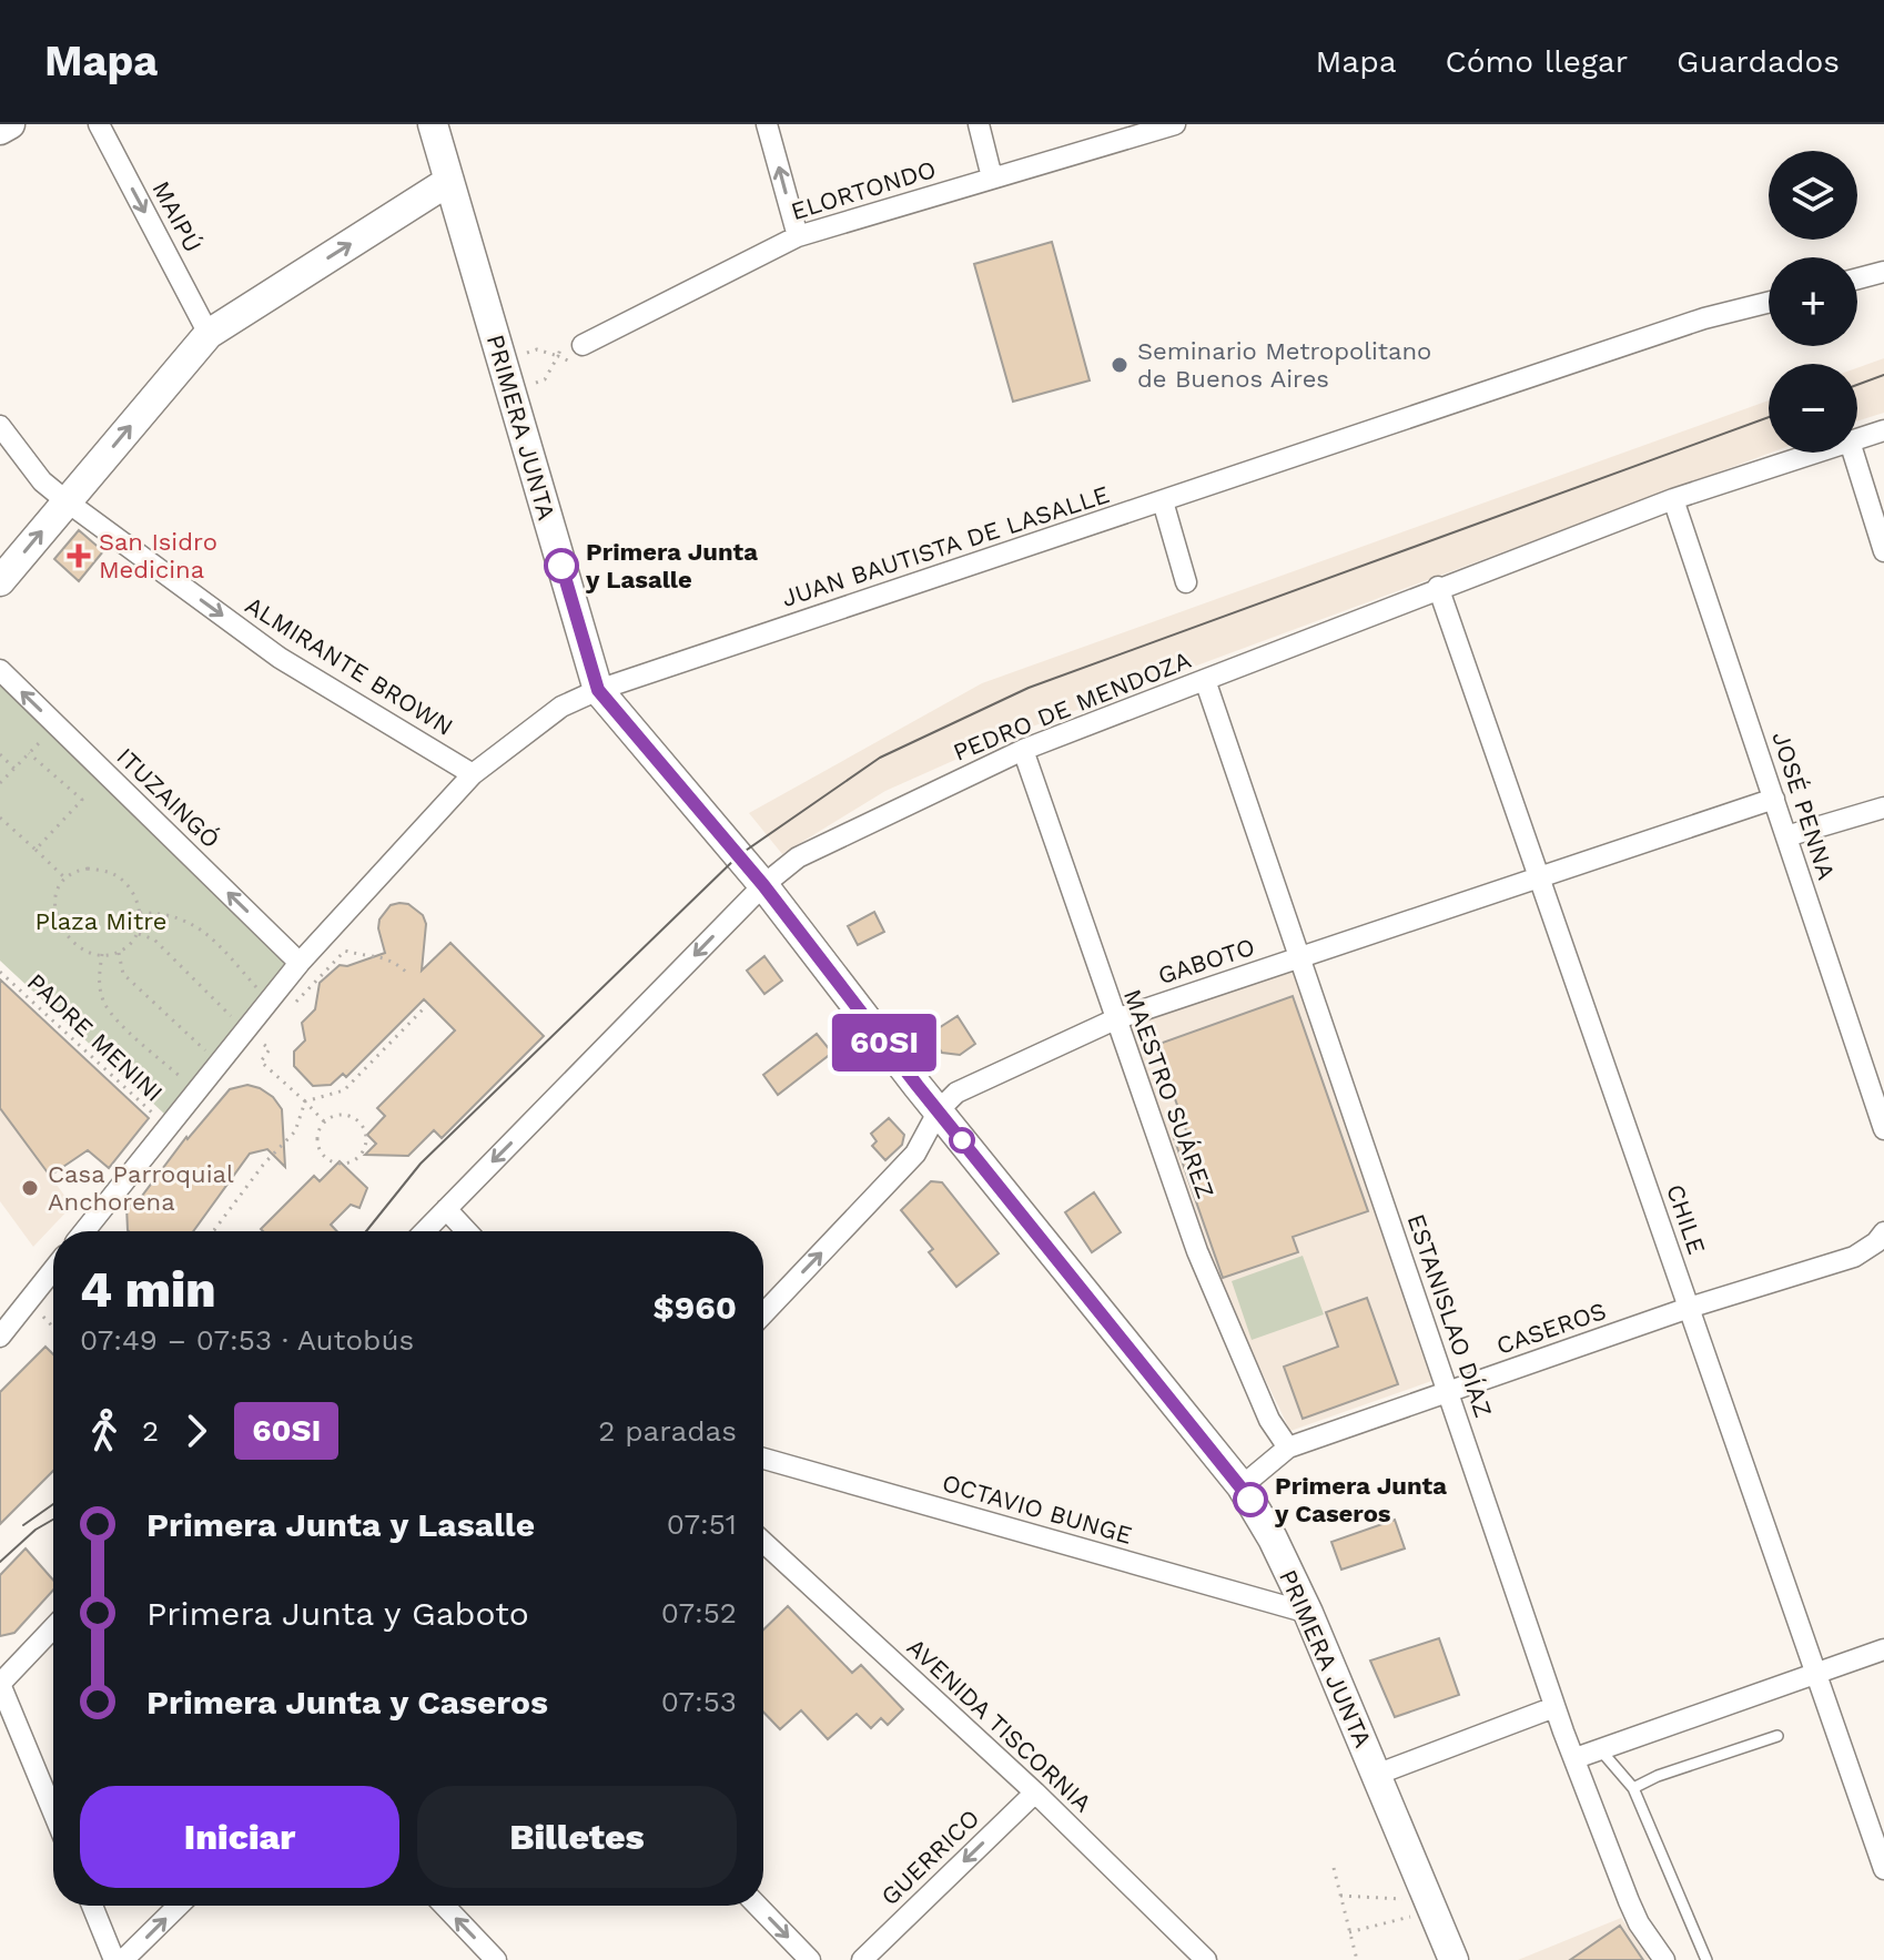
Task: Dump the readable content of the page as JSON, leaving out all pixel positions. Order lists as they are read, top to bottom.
{
  "streets": {
    "street": [
      "ELORTONDO",
      "MAIPÚ",
      "PRIMERA JUNTA",
      "JUAN BAUTISTA DE LASALLE",
      "ALMIRANTE BROWN",
      "PEDRO DE MENDOZA",
      "ITUZAINGÓ",
      "JOSÉ PENNA",
      "GABOTO",
      "MAESTRO SUÁREZ",
      "CHILE",
      "ESTANISLAO DÍAZ",
      "CASEROS",
      "OCTAVIO BUNGE",
      "AVENIDA TISCORNIA",
      "GUERRICO"
    ],
    "path": ["PADRE MENINI"]
  },
  "crossings": [
    ["PRIMERA JUNTA", "JUAN BAUTISTA DE LASALLE"],
    ["PRIMERA JUNTA", "PEDRO DE MENDOZA"],
    ["PRIMERA JUNTA", "GABOTO"],
    ["PRIMERA JUNTA", "CASEROS"],
    ["PRIMERA JUNTA", "OCTAVIO BUNGE"],
    ["JUAN BAUTISTA DE LASALLE", "ALMIRANTE BROWN"],
    ["JUAN BAUTISTA DE LASALLE", "ITUZAINGÓ"],
    ["JUAN BAUTISTA DE LASALLE", "PADRE MENINI"],
    ["PEDRO DE MENDOZA", "JOSÉ PENNA"],
    ["PEDRO DE MENDOZA", "MAESTRO SUÁREZ"],
    ["PEDRO DE MENDOZA", "CHILE"],
    ["PEDRO DE MENDOZA", "ESTANISLAO DÍAZ"],
    ["JOSÉ PENNA", "GABOTO"],
    ["GABOTO", "MAESTRO SUÁREZ"],
    ["GABOTO", "CHILE"],
    ["GABOTO", "ESTANISLAO DÍAZ"],
    ["MAESTRO SUÁREZ", "CASEROS"],
    ["CHILE", "CASEROS"],
    ["ESTANISLAO DÍAZ", "CASEROS"],
    ["AVENIDA TISCORNIA", "GUERRICO"]
  ],
  "one_way": [
    "MAIPÚ",
    "ALMIRANTE BROWN",
    "ITUZAINGÓ",
    "GUERRICO"
  ],
  "parks": ["Plaza Mitre"],
  "places": {
    "other": [
      "Seminario Metropolitano de Buenos Aires",
      "Primera Junta y Lasalle",
      "Casa Parroquial Anchorena",
      "Primera Junta y Caseros"
    ],
    "health": ["San Isidro Medicina"]
  },
  "lines": ["bus line 60SI"],
  "page": {
    "header": "Mapa",
    "nav": ["Mapa", "Cómo llegar", "Guardados"],
    "on_map": "60SI",
    "map_buttons": ["+", "−"],
    "heading": ["4 min", "07:49 – 07:53 · Autobús", "$960"],
    "legs": ["2", "60SI", "2 paradas"],
    "list": [
      {
        "name": "Primera Junta y Lasalle",
        "value": "07:51"
      },
      {
        "name": "Primera Junta y Gaboto",
        "value": "07:52"
      },
      {
        "name": "Primera Junta y Caseros",
        "value": "07:53"
      }
    ],
    "buttons": ["Iniciar", "Billetes"]
  }
}
